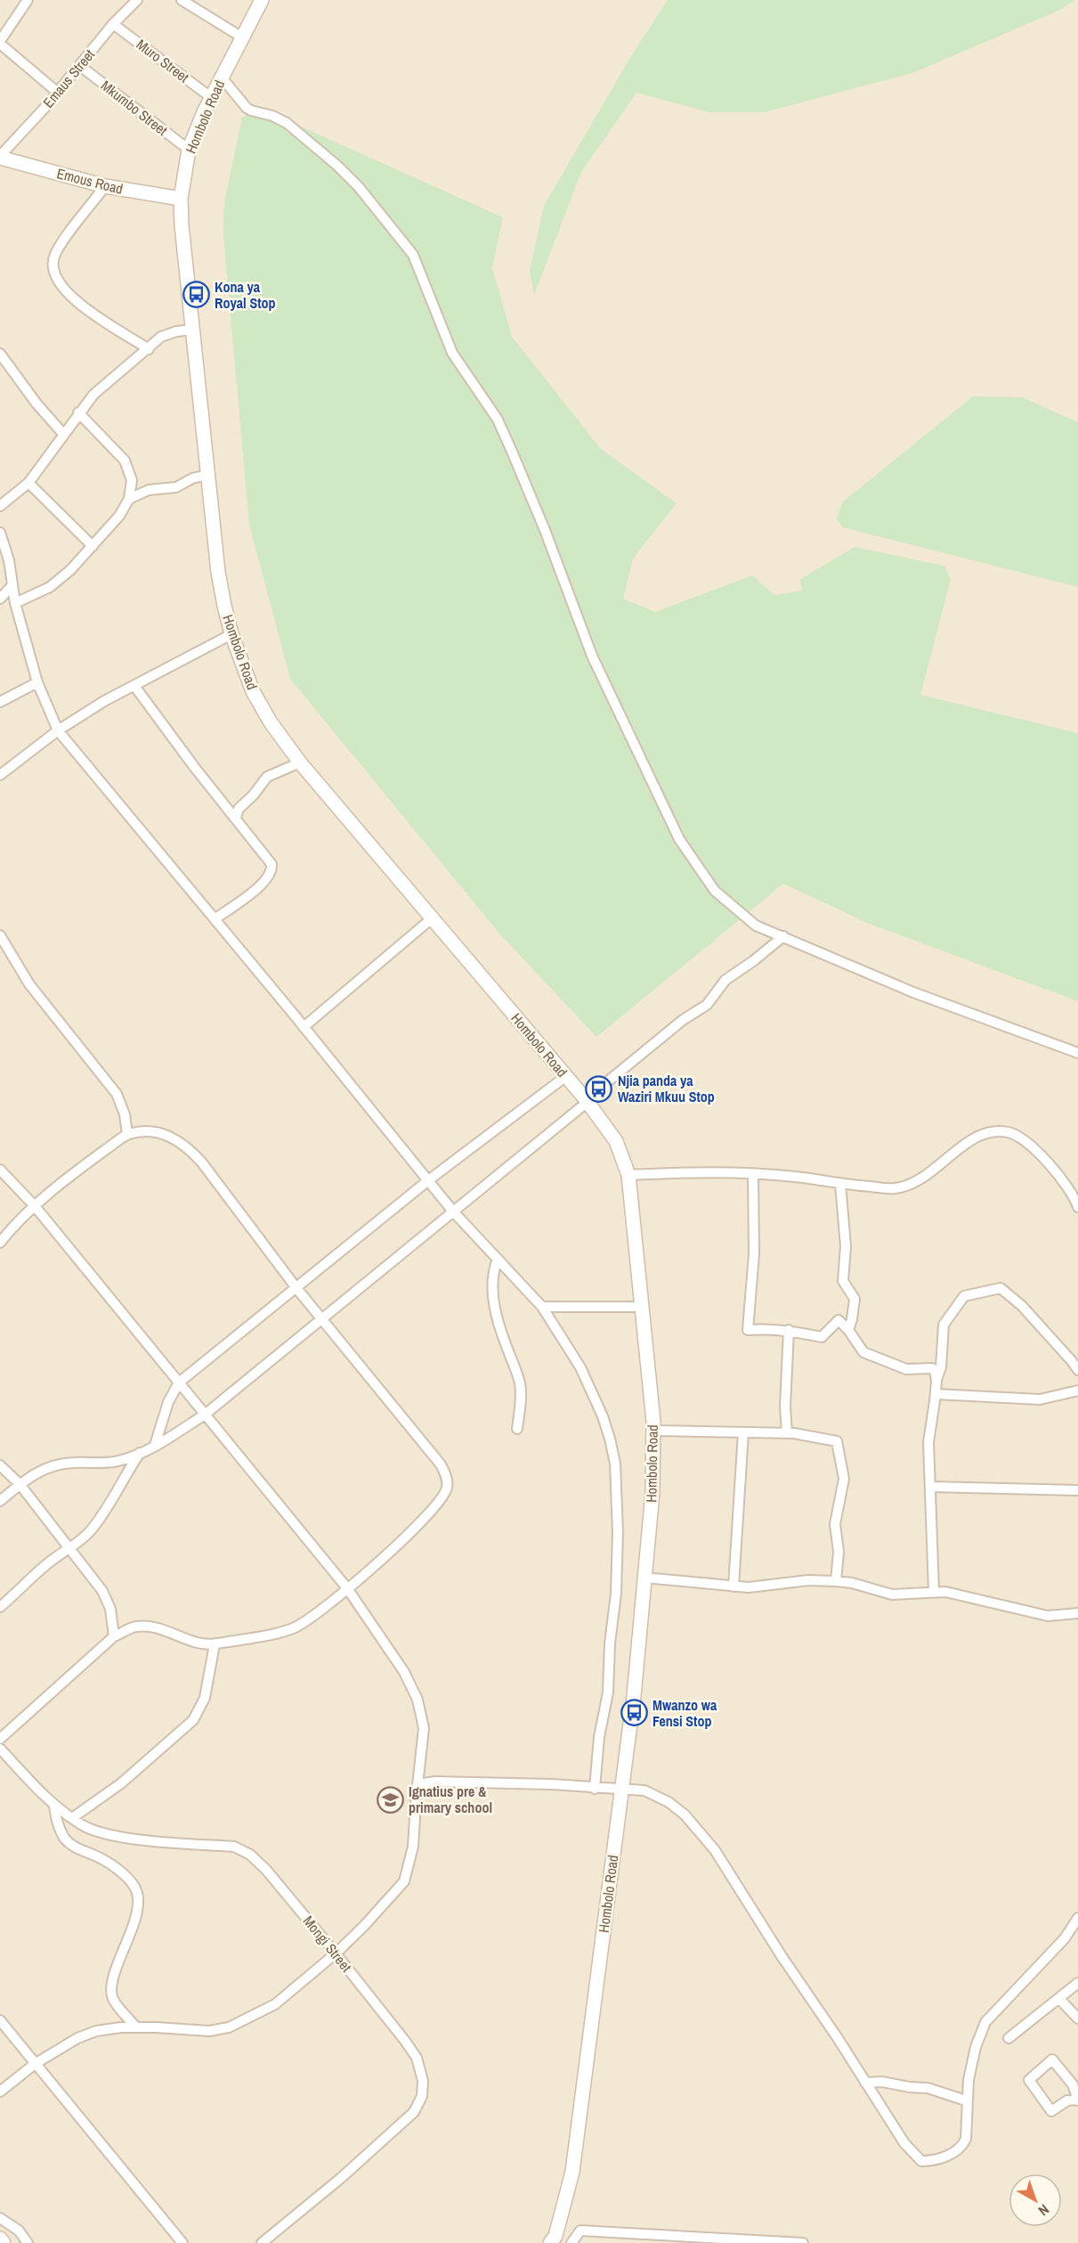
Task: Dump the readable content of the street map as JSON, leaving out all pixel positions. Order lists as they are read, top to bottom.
{
  "streets": {
    "street": [
      "Muro Street",
      "Emaus Street",
      "Mkumbo Street",
      "Hombolo Road",
      "Emous Road",
      "Mongi Street"
    ]
  },
  "crossings": [
    ["Muro Street", "Emaus Street"],
    ["Muro Street", "Hombolo Road"],
    ["Emaus Street", "Mkumbo Street"],
    ["Emaus Street", "Emous Road"],
    ["Mkumbo Street", "Hombolo Road"],
    ["Hombolo Road", "Emous Road"]
  ],
  "places": {
    "bus stop": ["Kona ya Royal Stop", "Njia panda ya Waziri Mkuu Stop", "Mwanzo wa Fensi Stop"],
    "school or university": ["Ignatius pre & primary school"]
  },
  "north": "bottom right"
}
